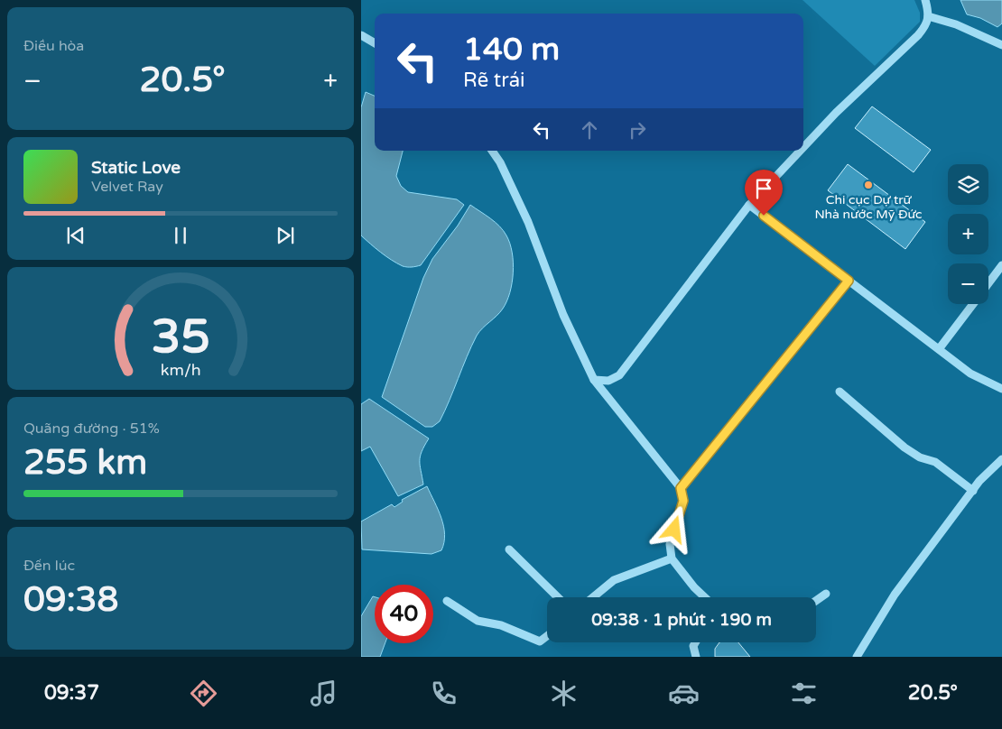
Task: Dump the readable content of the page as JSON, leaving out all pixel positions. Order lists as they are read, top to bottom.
{
  "places": ["Chi cục Dự trữ Nhà nước Mỹ Đức"],
  "page": {
    "tile": [
      "Điều hòa",
      ["Quãng đường · 51%", "255 km"],
      ["Đến lúc", "09:38"]
    ],
    "turn": ["140 m", "Rẽ trái"],
    "heat": ["−", "20.5°", "+"],
    "song": ["Static Love", "Velvet Ray"],
    "map_buttons": ["+", "−"],
    "limit": "40",
    "trip": "09:38 · 1 phút · 190 m",
    "tabs": ["09:37", "20.5°"],
    "gauge": ["35", "km/h"]
  }
}
